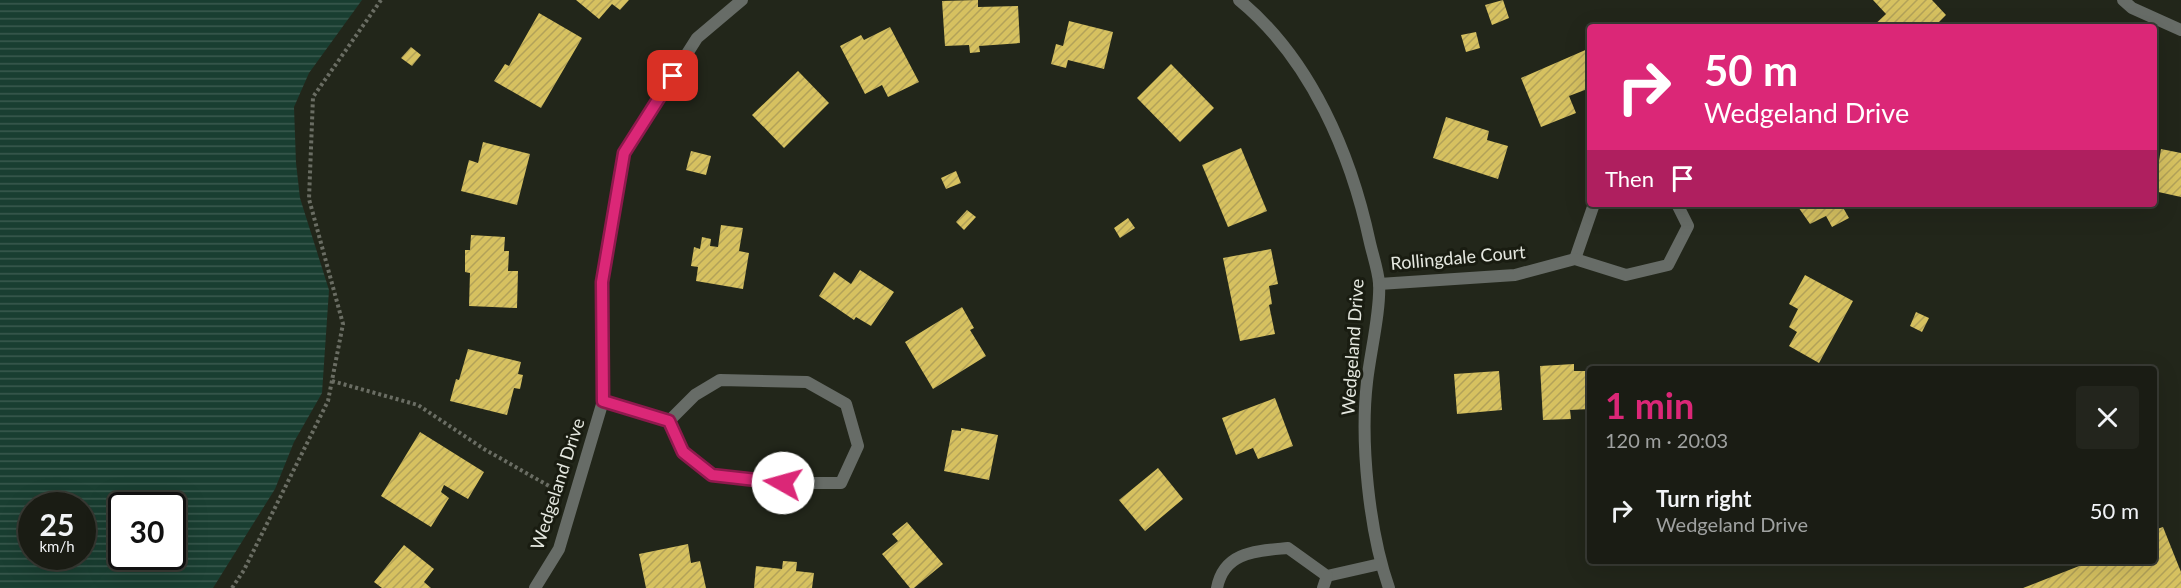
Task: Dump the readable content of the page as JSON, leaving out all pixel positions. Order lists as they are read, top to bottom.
{
  "streets": {
    "street": ["Rollingdale Court", "Wedgeland Drive"]
  },
  "crossings": [
    ["Rollingdale Court", "Wedgeland Drive"]
  ],
  "page": {
    "turn": ["50 m", "Wedgeland Drive"],
    "then": "Then",
    "heading": ["1 min", "120 m · 20:03"],
    "list": [
      {
        "name": "Turn right",
        "note": "Wedgeland Drive",
        "value": "50 m"
      }
    ],
    "speed": "25 km/h",
    "limit": "30"
  }
}
